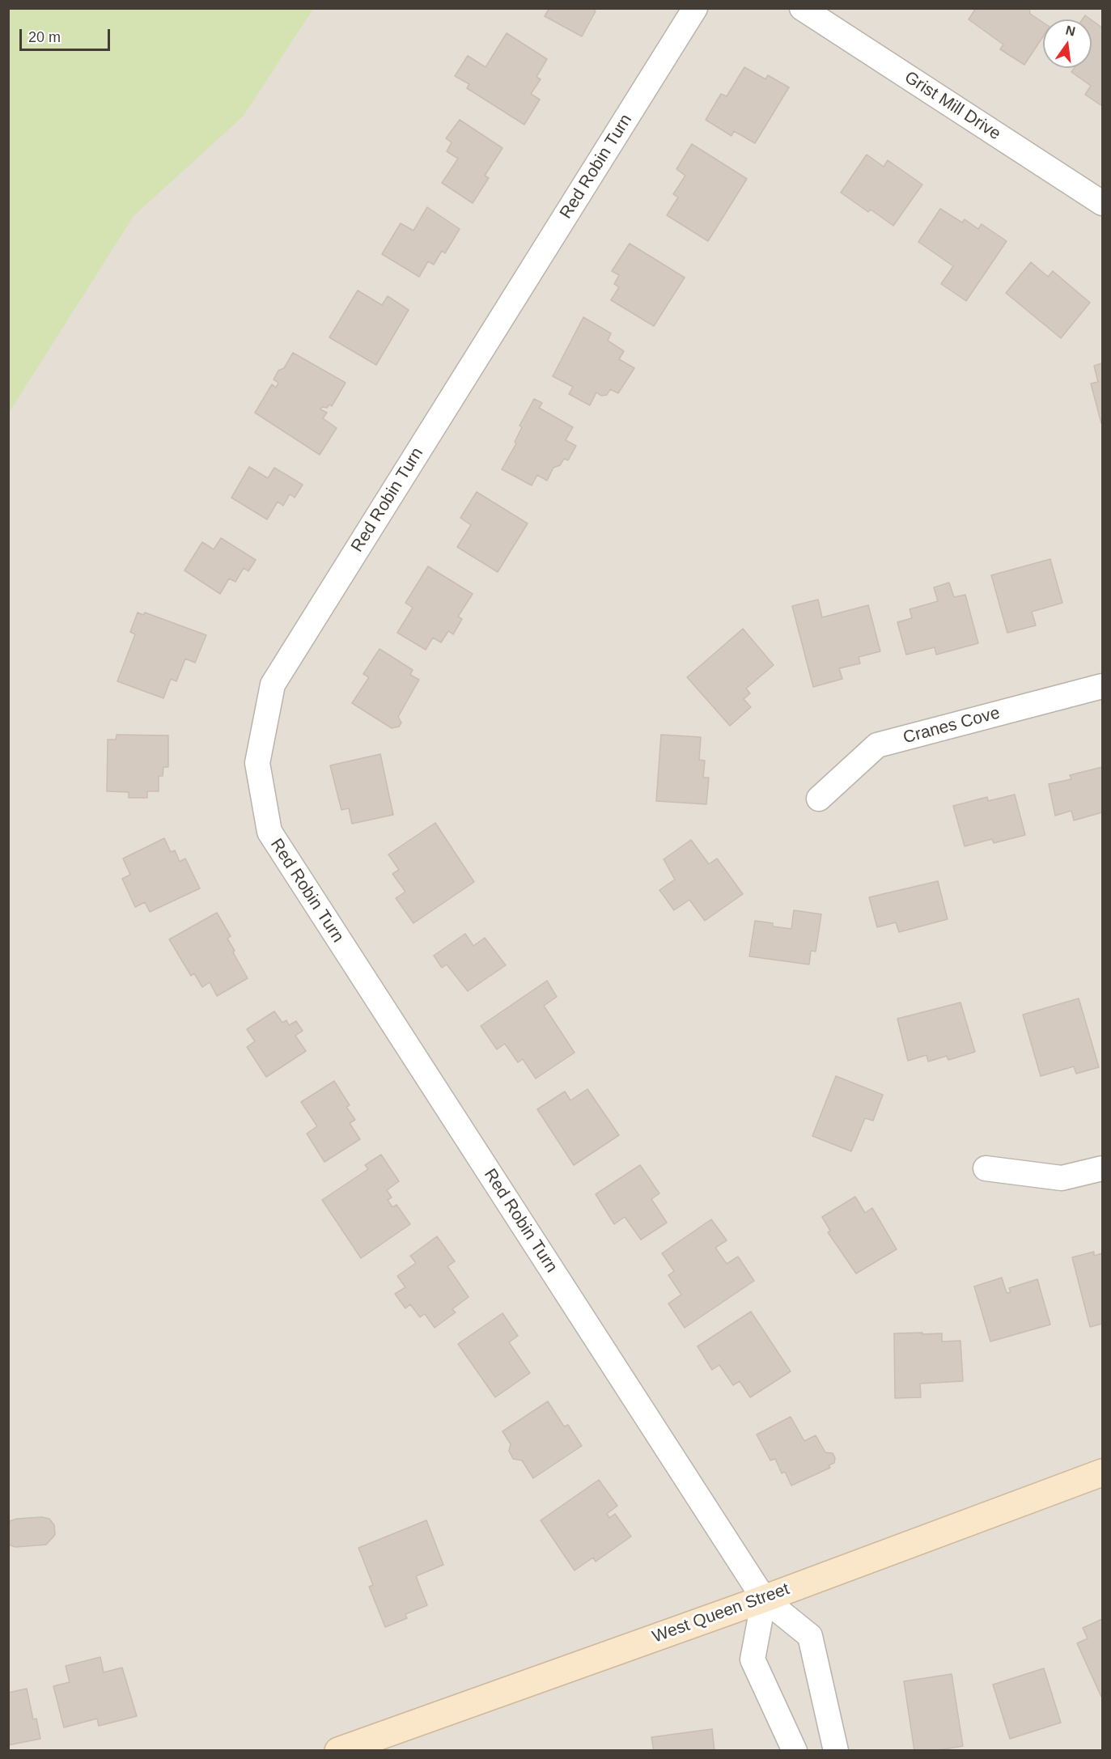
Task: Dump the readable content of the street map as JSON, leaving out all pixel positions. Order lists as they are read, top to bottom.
{
  "streets": {
    "main road": ["West Queen Street"],
    "street": ["Grist Mill Drive", "Red Robin Turn", "Cranes Cove"]
  },
  "crossings": [
    ["Red Robin Turn", "West Queen Street"]
  ],
  "scale_bar": "20 m",
  "north": "top"
}
